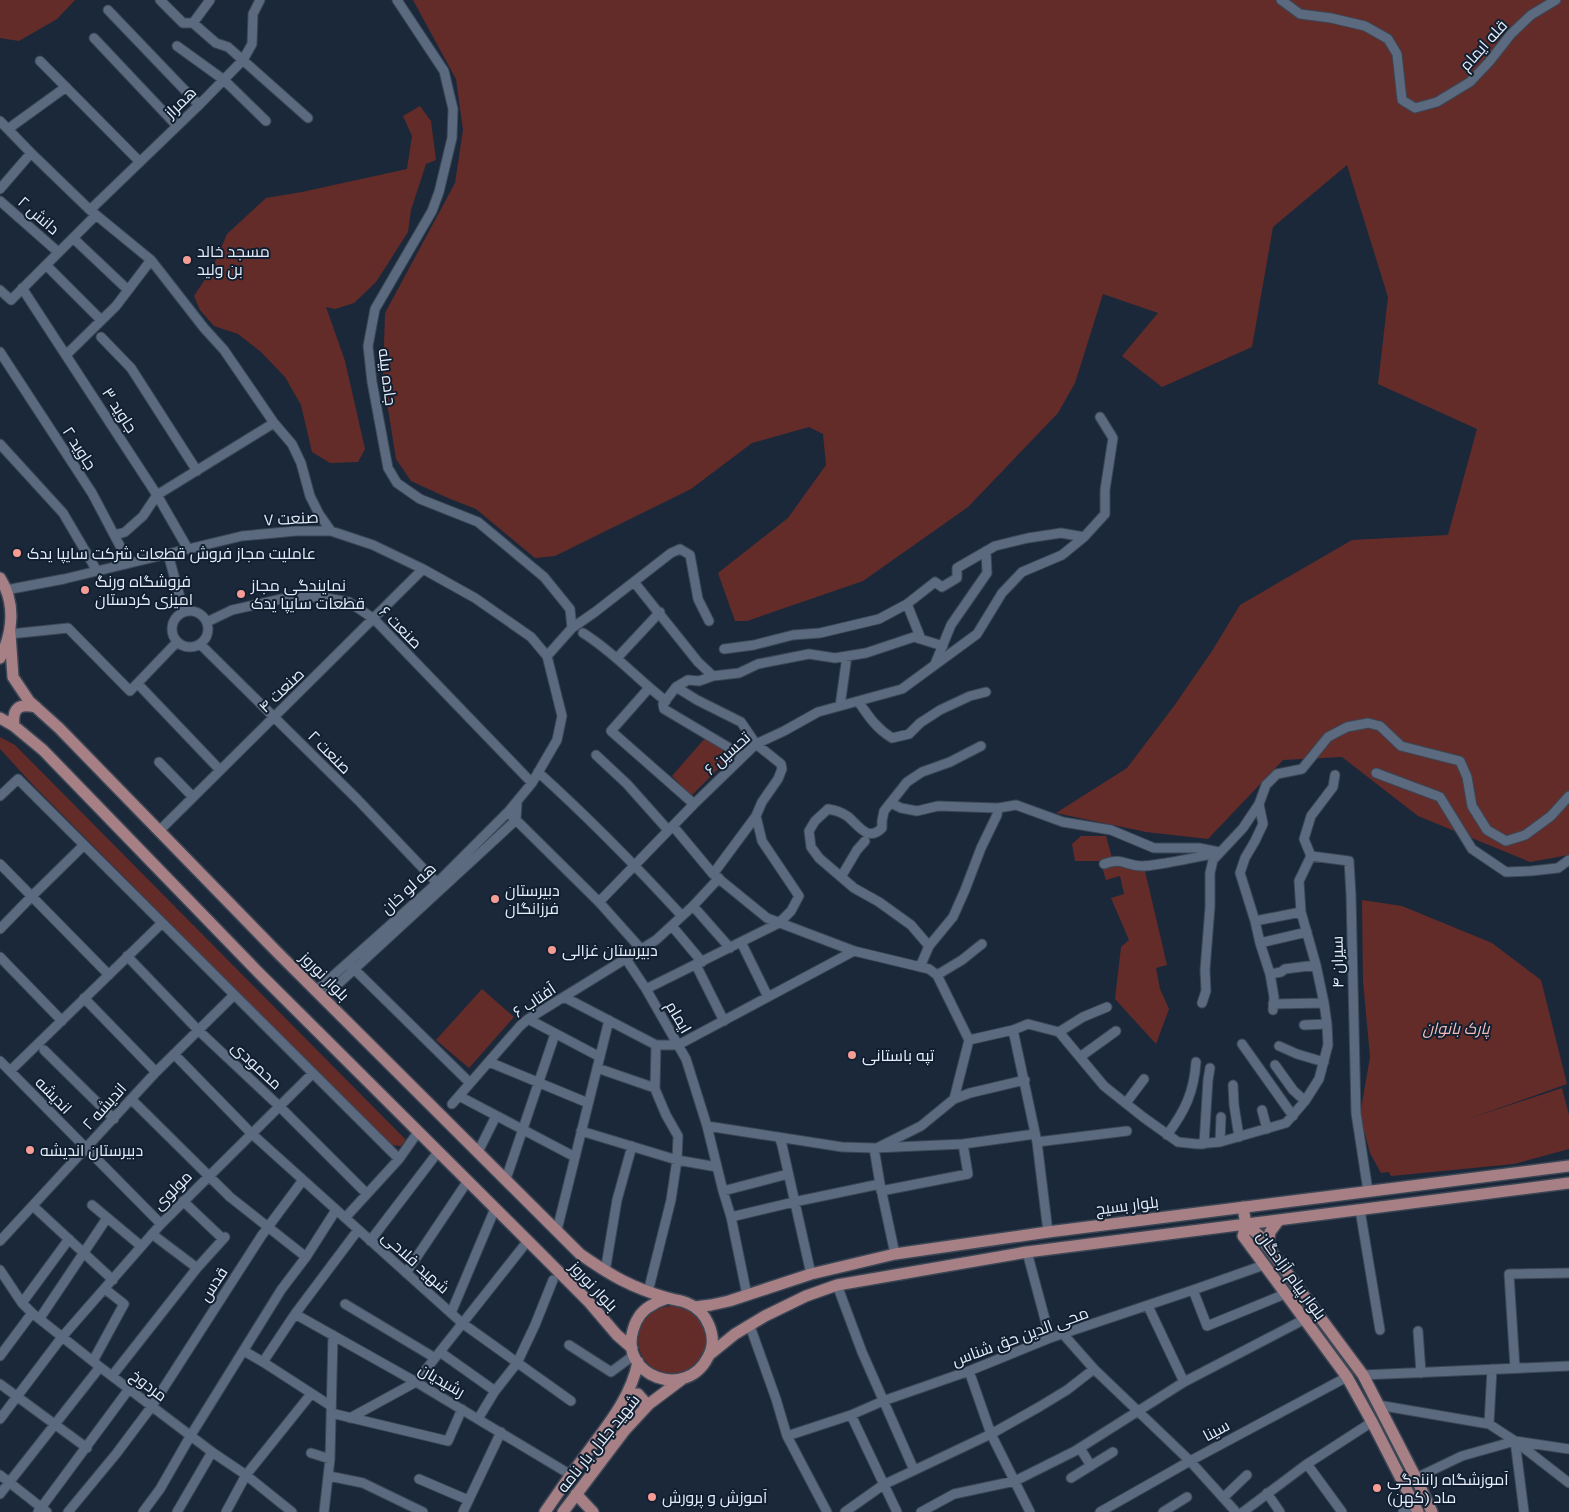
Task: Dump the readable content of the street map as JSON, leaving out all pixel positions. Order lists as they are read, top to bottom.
{
  "streets": {
    "main road": [
      "بلوار نوروز",
      "بلوار بسیج",
      "بلوار پیام آزادگان",
      "شهید جلال بار نامه"
    ],
    "street": [
      "قله ایمام",
      "همراز",
      "دانش ۲",
      "جاده بیله",
      "جاوید ۳",
      "جاوید ۲",
      "صنعت ۷",
      "صنعت ۶",
      "صنعت ۴",
      "صنعت ۲",
      "تحسین ۶",
      "هه لو خان",
      "سیران ۴",
      "آفتاب ۶",
      "ایمام",
      "محمودی",
      "اندیشه",
      "اندیشه ۲",
      "مولوی",
      "شهید فلاحی",
      "قدس",
      "محی الدین حق شناس",
      "رشیدیان",
      "مردوخ",
      "سینا"
    ]
  },
  "crossings": [
    ["همراز", "دانش ۲"],
    ["همراز", "جاوید ۳"],
    ["جاوید ۳", "صنعت ۷"],
    ["جاوید ۲", "صنعت ۷"],
    ["صنعت ۷", "صنعت ۴"],
    ["صنعت ۷", "بلوار نوروز"],
    ["صنعت ۶", "صنعت ۴"],
    ["صنعت ۶", "صنعت ۲"],
    ["صنعت ۴", "صنعت ۲"],
    ["صنعت ۴", "بلوار نوروز"],
    ["صنعت ۲", "هه لو خان"],
    ["سیران ۴", "بلوار بسیج"],
    ["بلوار نوروز", "بلوار بسیج"],
    ["بلوار نوروز", "شهید جلال بار نامه"],
    ["آفتاب ۶", "ایمام"],
    ["ایمام", "بلوار بسیج"],
    ["محمودی", "اندیشه ۲"],
    ["محمودی", "مولوی"],
    ["اندیشه", "اندیشه ۲"],
    ["اندیشه", "مولوی"],
    ["اندیشه ۲", "شهید فلاحی"],
    ["مولوی", "شهید فلاحی"],
    ["مولوی", "مردوخ"],
    ["بلوار بسیج", "شهید جلال بار نامه"],
    ["شهید فلاحی", "قدس"],
    ["بلوار پیام آزادگان", "محی الدین حق شناس"],
    ["بلوار پیام آزادگان", "سینا"],
    ["قدس", "مردوخ"],
    ["رشیدیان", "شهید جلال بار نامه"]
  ],
  "parks": ["پارک بانوان"],
  "places": [
    "مسجد خالد بن ولید",
    "عاملیت مجاز فروش قطعات شرکت سایپا یدک",
    "فروشگاه ورنگ امیزی کردستان",
    "نمایندگی مجاز قطعات سایپا یدک",
    "دبیرستان فرزانگان",
    "دبیرستان غزالی",
    "تپه باستانی",
    "دبیرستان اندیشه",
    "آموزشگاه رانندگی ماد (کهن)",
    "آموزش و پرورش"
  ]
}
